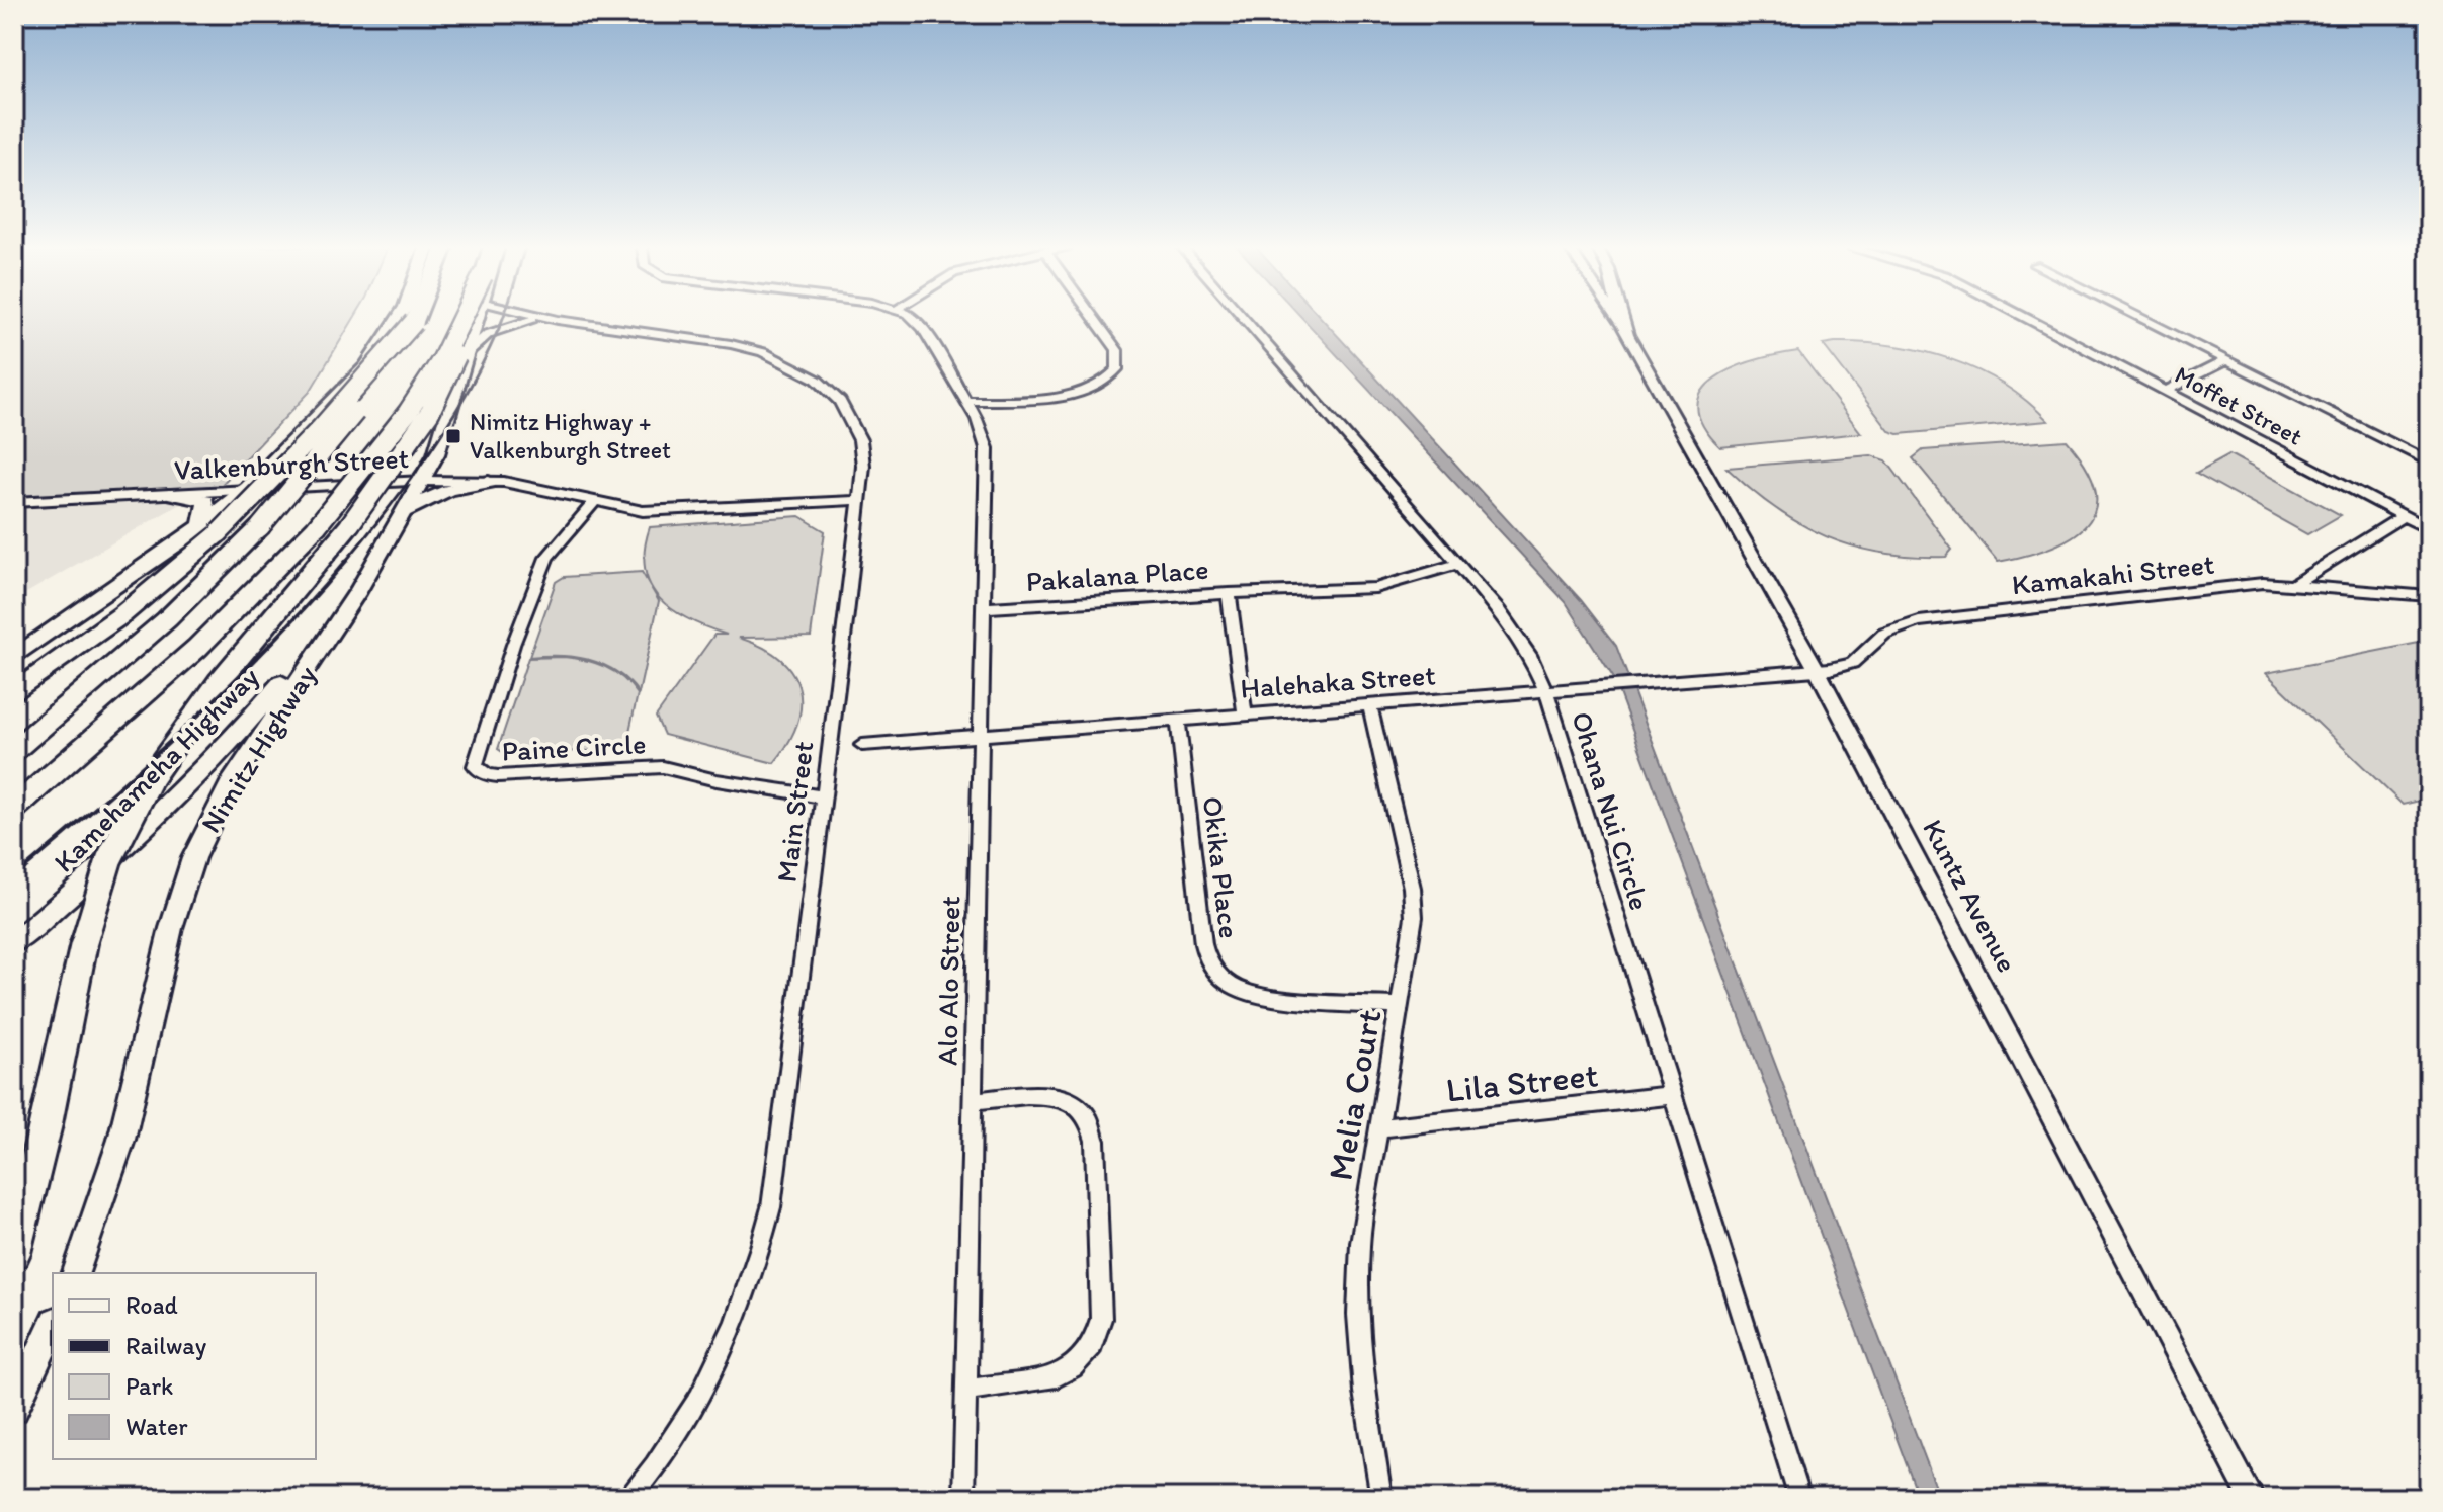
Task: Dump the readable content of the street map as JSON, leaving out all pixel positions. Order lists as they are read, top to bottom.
{
  "streets": {
    "main road": ["Nimitz Highway", "Kamehameha Highway"],
    "street": [
      "Moffet Street",
      "Valkenburgh Street",
      "Kamakahi Street",
      "Pakalana Place",
      "Halehaka Street",
      "Paine Circle",
      "Ohana Nui Circle",
      "Main Street",
      "Okika Place",
      "Kuntz Avenue",
      "Alo Alo Street",
      "Lila Street",
      "Melia Court"
    ]
  },
  "crossings": [
    ["Valkenburgh Street", "Paine Circle"],
    ["Valkenburgh Street", "Nimitz Highway"],
    ["Valkenburgh Street", "Main Street"],
    ["Kamakahi Street", "Halehaka Street"],
    ["Kamakahi Street", "Kuntz Avenue"],
    ["Pakalana Place", "Halehaka Street"],
    ["Pakalana Place", "Alo Alo Street"],
    ["Halehaka Street", "Ohana Nui Circle"],
    ["Halehaka Street", "Okika Place"],
    ["Halehaka Street", "Kuntz Avenue"],
    ["Halehaka Street", "Alo Alo Street"],
    ["Halehaka Street", "Melia Court"],
    ["Paine Circle", "Main Street"],
    ["Nimitz Highway", "Kamehameha Highway"],
    ["Nimitz Highway", "Main Street"],
    ["Ohana Nui Circle", "Lila Street"],
    ["Okika Place", "Melia Court"],
    ["Lila Street", "Melia Court"]
  ],
  "places": {
    "transit": ["Nimitz Highway + Valkenburgh Street"]
  },
  "legend": [
    "Road",
    "Railway",
    "Park",
    "Water"
  ]
}
